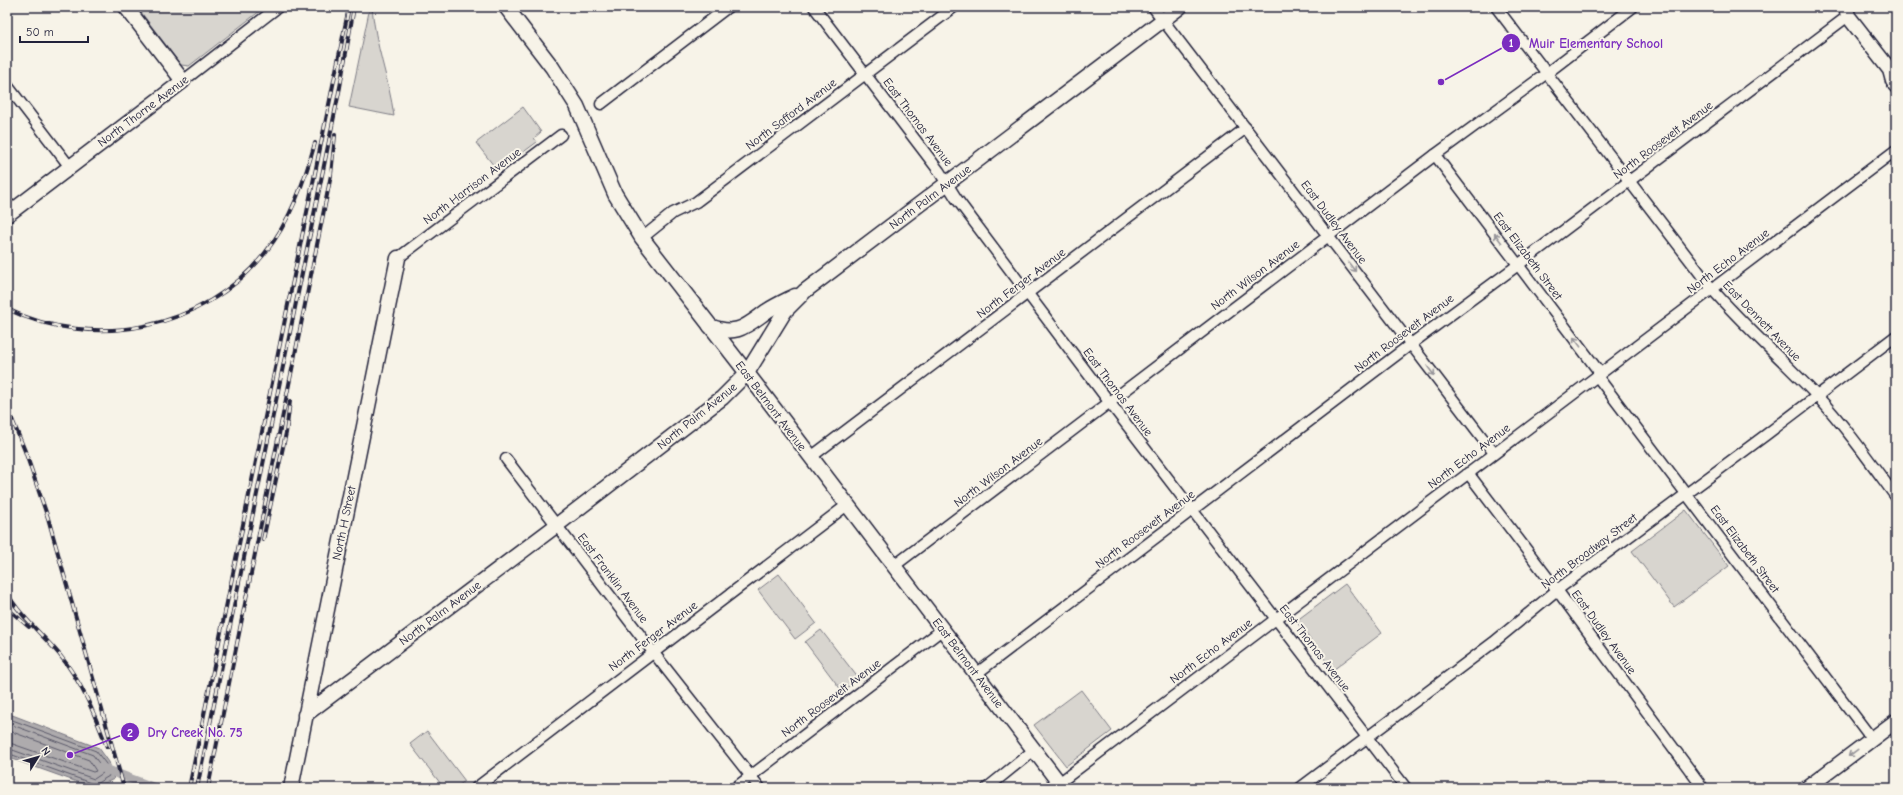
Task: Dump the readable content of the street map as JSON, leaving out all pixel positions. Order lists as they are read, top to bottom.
{
  "streets": {
    "main road": [
      "North Thorne Avenue",
      "North Palm Avenue",
      "East Belmont Avenue",
      "North H Street"
    ],
    "street": [
      "North Safford Avenue",
      "East Thomas Avenue",
      "North Roosevelt Avenue",
      "North Harrison Avenue",
      "East Dudley Avenue",
      "East Elizabeth Street",
      "North Echo Avenue",
      "North Wilson Avenue",
      "North Ferger Avenue",
      "East Dennett Avenue",
      "North Broadway Street",
      "East Franklin Avenue"
    ]
  },
  "crossings": [
    ["North Safford Avenue", "East Thomas Avenue"],
    ["North Safford Avenue", "East Belmont Avenue"],
    ["East Thomas Avenue", "North Roosevelt Avenue"],
    ["East Thomas Avenue", "North Palm Avenue"],
    ["East Thomas Avenue", "North Echo Avenue"],
    ["East Thomas Avenue", "North Wilson Avenue"],
    ["East Thomas Avenue", "North Ferger Avenue"],
    ["East Thomas Avenue", "North Broadway Street"],
    ["North Roosevelt Avenue", "East Dudley Avenue"],
    ["North Roosevelt Avenue", "East Elizabeth Street"],
    ["North Roosevelt Avenue", "East Dennett Avenue"],
    ["North Roosevelt Avenue", "East Belmont Avenue"],
    ["North Roosevelt Avenue", "East Franklin Avenue"],
    ["North Harrison Avenue", "North H Street"],
    ["North Palm Avenue", "East Dudley Avenue"],
    ["North Palm Avenue", "East Belmont Avenue"],
    ["North Palm Avenue", "North H Street"],
    ["North Palm Avenue", "East Franklin Avenue"],
    ["East Dudley Avenue", "North Echo Avenue"],
    ["East Dudley Avenue", "North Wilson Avenue"],
    ["East Dudley Avenue", "North Ferger Avenue"],
    ["East Dudley Avenue", "North Broadway Street"],
    ["East Elizabeth Street", "North Echo Avenue"],
    ["East Elizabeth Street", "North Wilson Avenue"],
    ["East Elizabeth Street", "North Broadway Street"],
    ["North Echo Avenue", "East Dennett Avenue"],
    ["North Echo Avenue", "East Belmont Avenue"],
    ["North Wilson Avenue", "East Dennett Avenue"],
    ["North Wilson Avenue", "East Belmont Avenue"],
    ["North Ferger Avenue", "East Belmont Avenue"],
    ["North Ferger Avenue", "East Franklin Avenue"],
    ["East Dennett Avenue", "North Broadway Street"]
  ],
  "one_way": ["East Elizabeth Street"],
  "places": ["Muir Elementary School", "Dry Creek No. 75"],
  "scale_bar": "50 m",
  "north": "top right"
}
